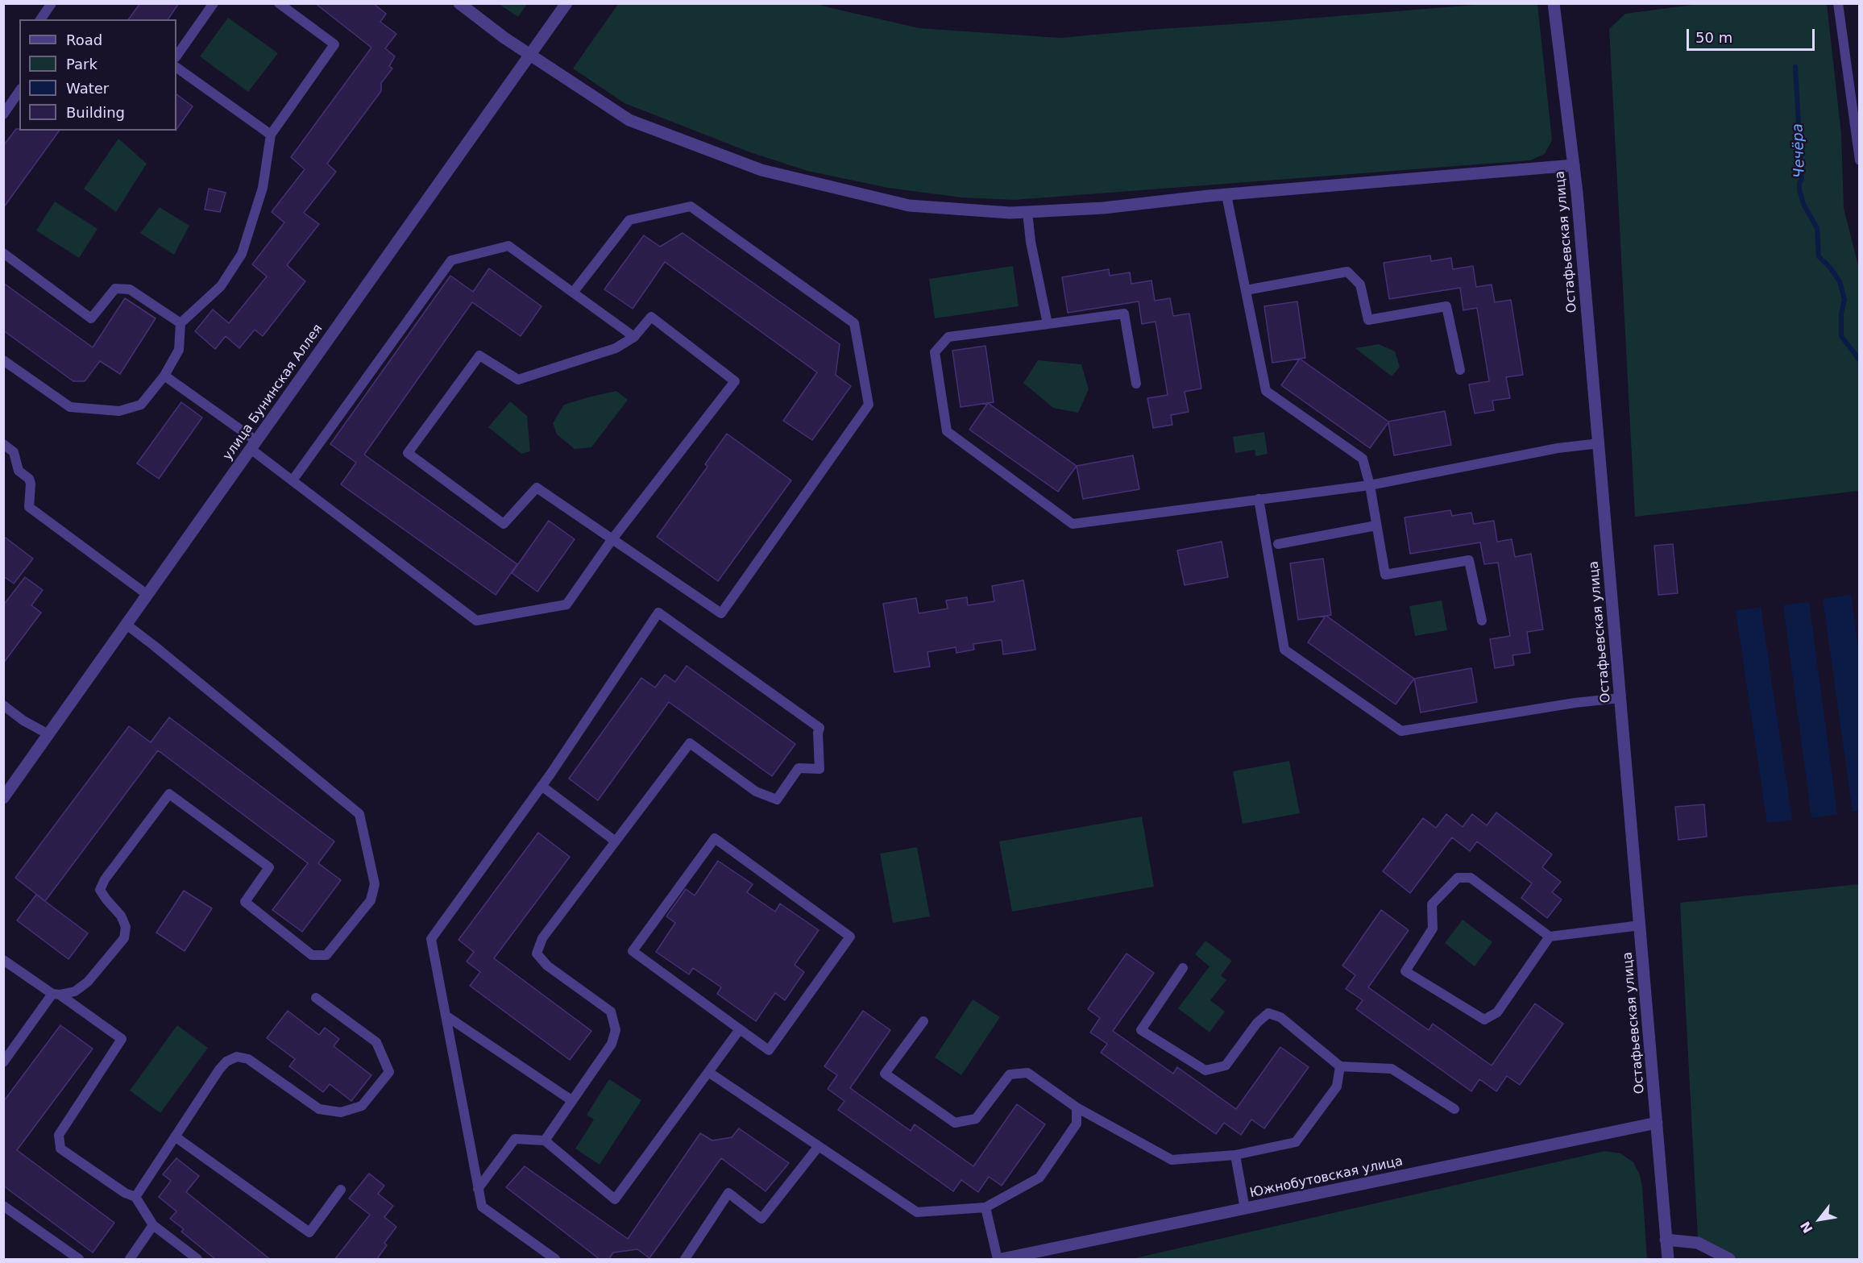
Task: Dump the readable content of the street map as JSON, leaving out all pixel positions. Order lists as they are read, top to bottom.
{
  "streets": {
    "street": ["Остафьевская улица", "улица Бунинская Аллея", "Южнобутовская улица"]
  },
  "crossings": [
    ["Остафьевская улица", "Южнобутовская улица"]
  ],
  "water": ["Чечёра"],
  "legend": [
    "Road",
    "Park",
    "Water",
    "Building"
  ],
  "scale_bar": "50 m",
  "north": "bottom left"
}
